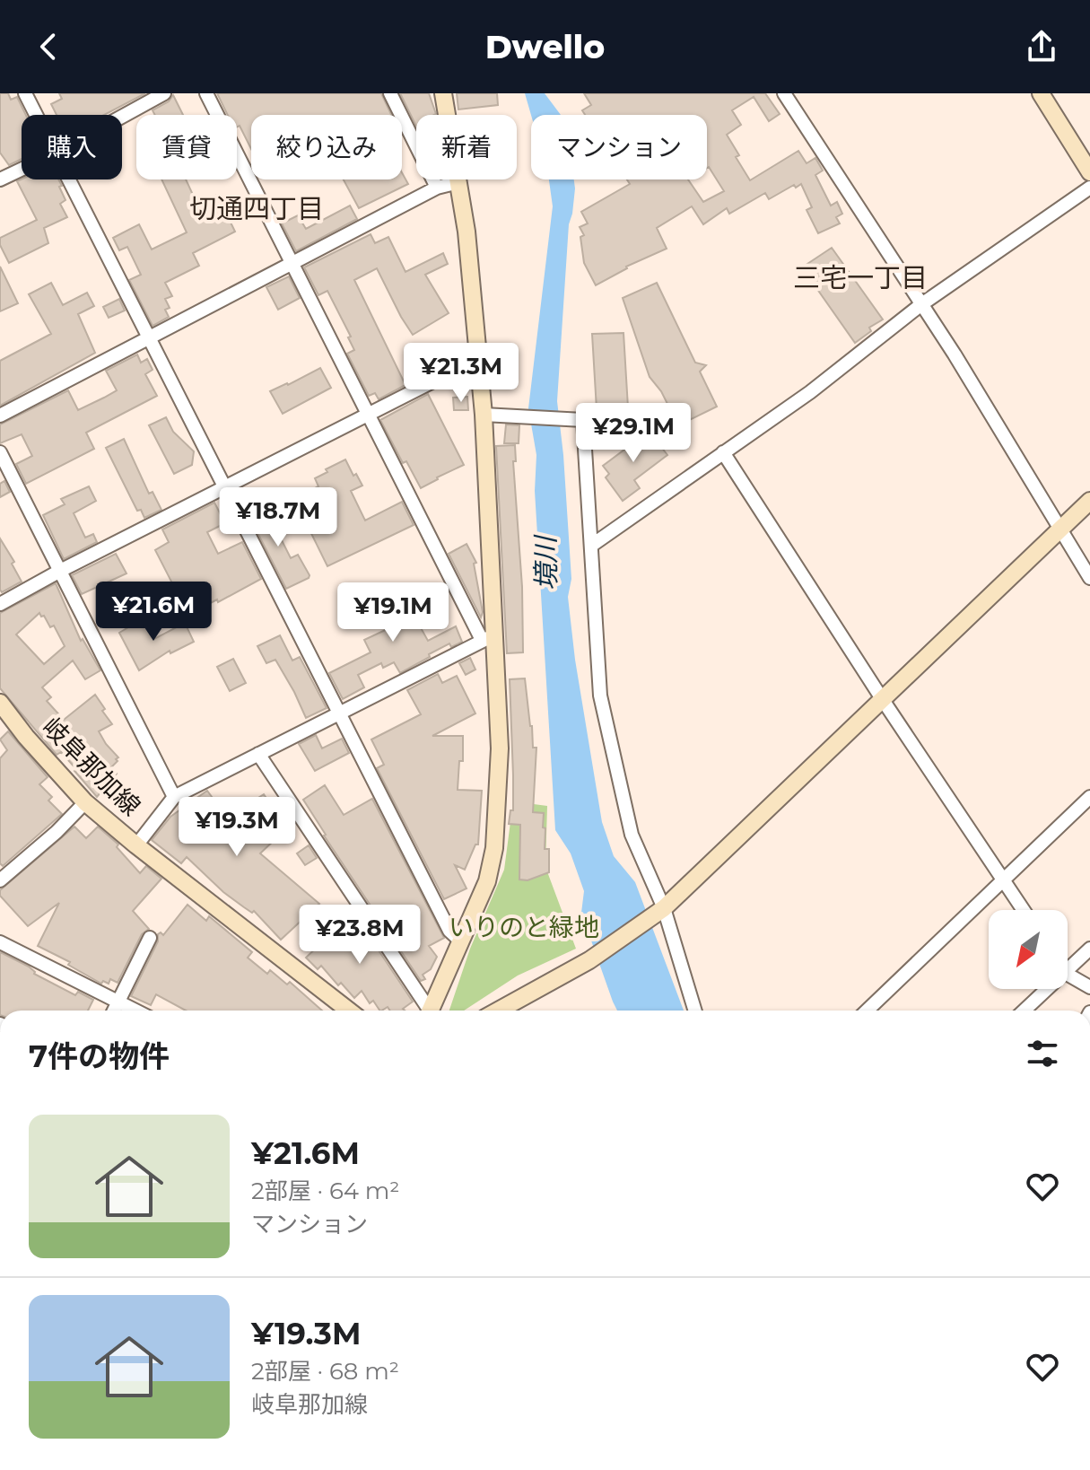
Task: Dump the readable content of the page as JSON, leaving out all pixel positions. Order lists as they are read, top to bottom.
{
  "streets": {
    "street": ["岐阜那加線"]
  },
  "districts": ["切通四丁目", "三宅一丁目"],
  "water": ["境川"],
  "parks": ["いりのと緑地"],
  "north": "bottom left",
  "page": {
    "header": "Dwello",
    "chip": [
      "購入",
      "賃貸",
      "絞り込み",
      "新着",
      "マンション"
    ],
    "price": [
      "¥21.3M",
      "¥29.1M",
      "¥18.7M",
      "¥21.6M",
      "¥19.1M",
      "¥19.3M",
      "¥23.8M"
    ],
    "heading": "7件の物件",
    "list": [
      {
        "name": "¥21.6M",
        "note": "2部屋 · 64 m² · マンション"
      },
      {
        "name": "¥19.3M",
        "note": "2部屋 · 68 m² · 岐阜那加線"
      }
    ]
  }
}
